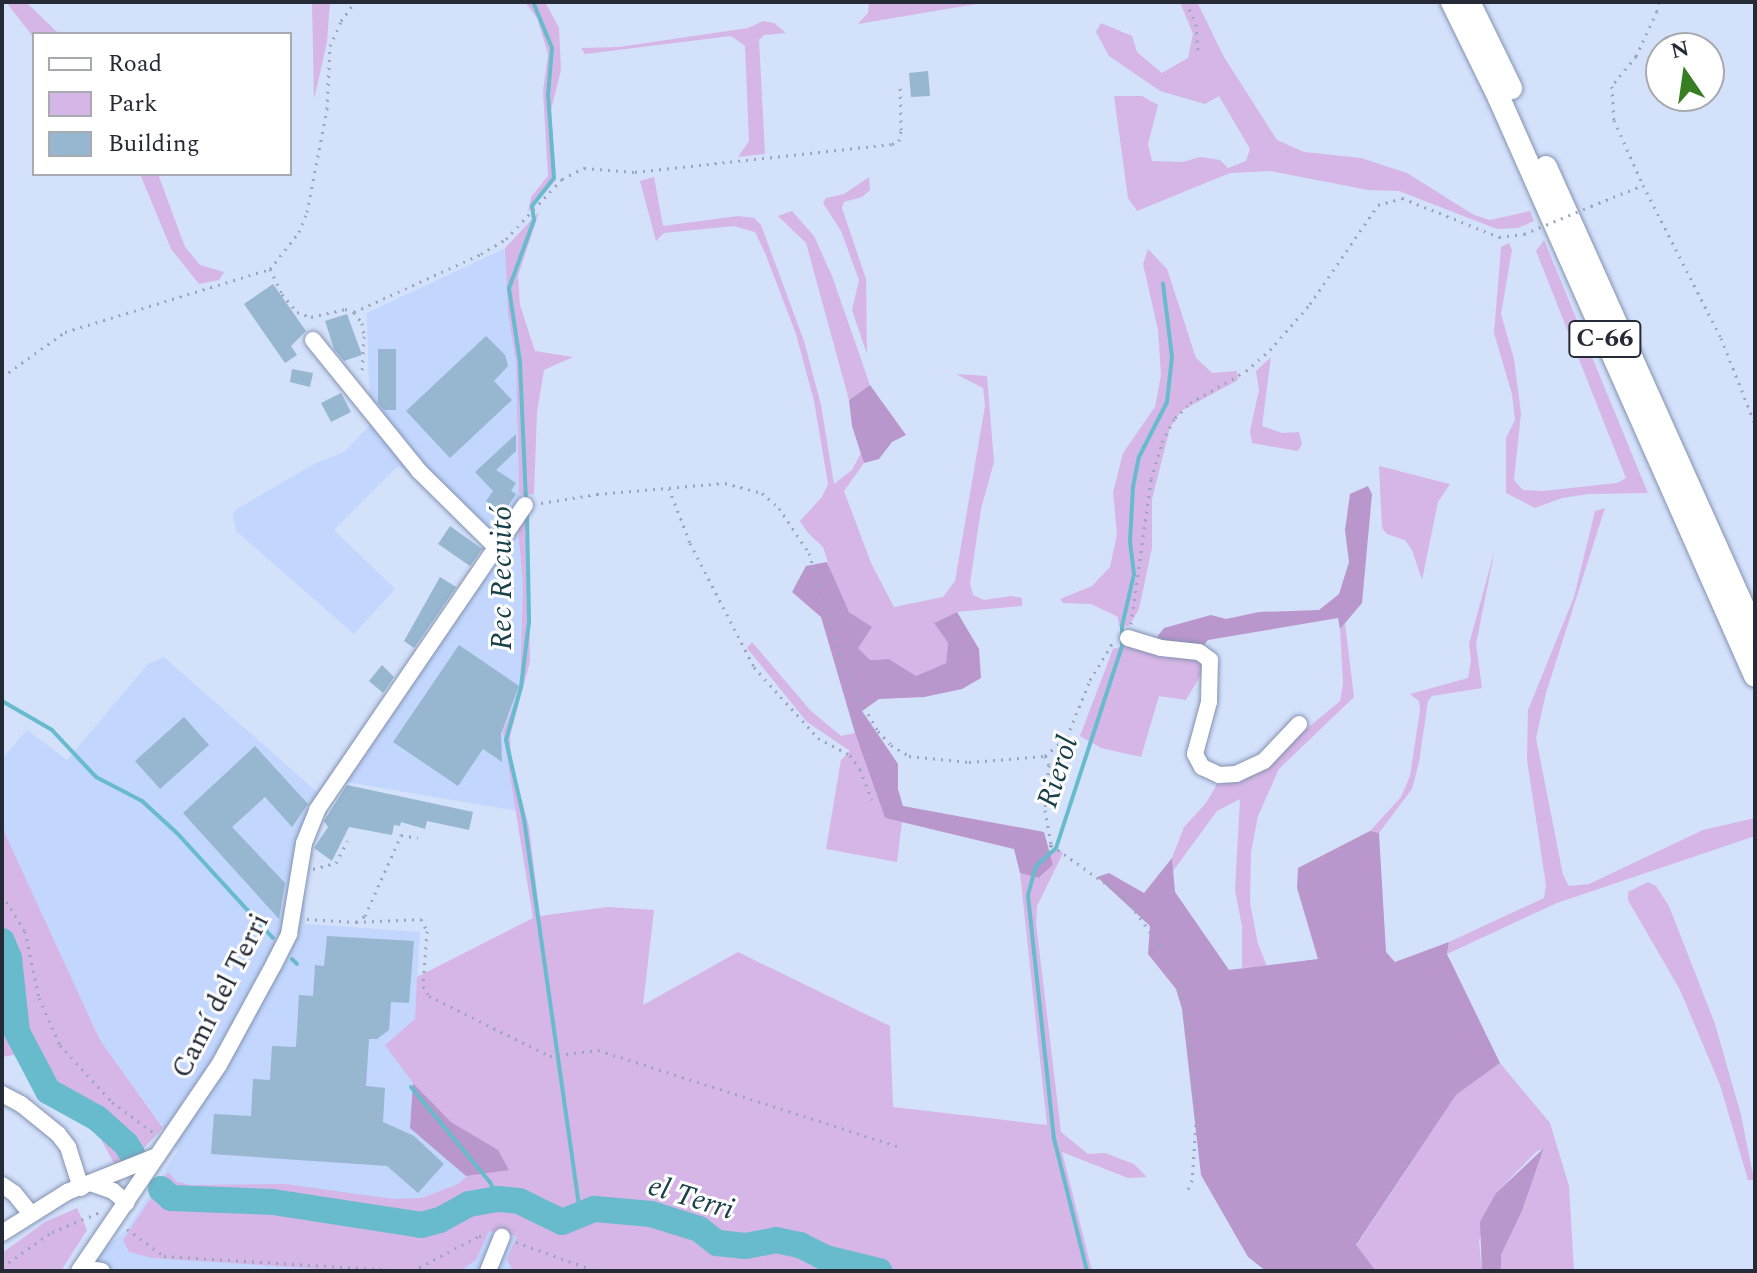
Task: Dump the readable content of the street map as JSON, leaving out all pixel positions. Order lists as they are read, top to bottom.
{
  "streets": {
    "highway": ["C-66"],
    "street": ["Camí del Terri"]
  },
  "water": ["Rec Recuitó", "Rierol", "el Terri"],
  "legend": ["Road", "Park", "Building"],
  "north": "top"
}
